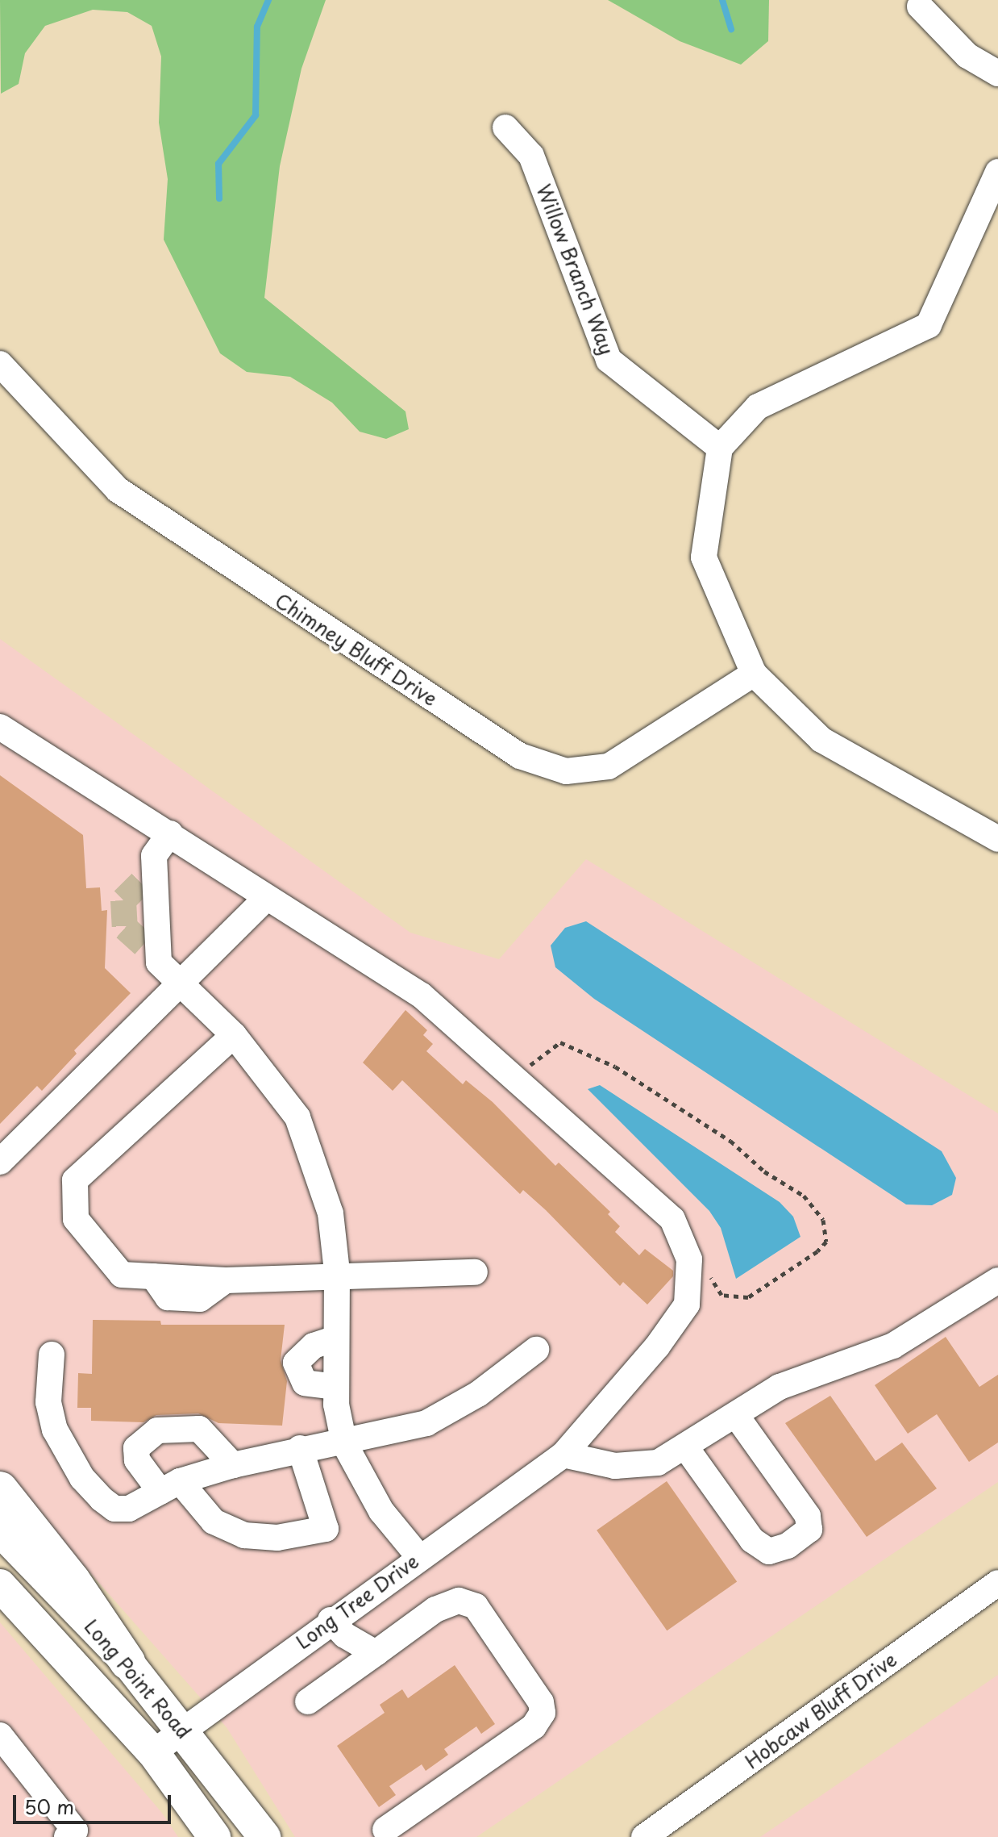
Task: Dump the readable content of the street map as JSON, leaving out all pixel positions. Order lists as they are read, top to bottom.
{
  "streets": {
    "main road": ["Long Point Road"],
    "street": [
      "Willow Branch Way",
      "Chimney Bluff Drive",
      "Long Tree Drive",
      "Hobcaw Bluff Drive"
    ]
  },
  "crossings": [
    ["Long Tree Drive", "Long Point Road"]
  ],
  "scale_bar": "50 m"
}
